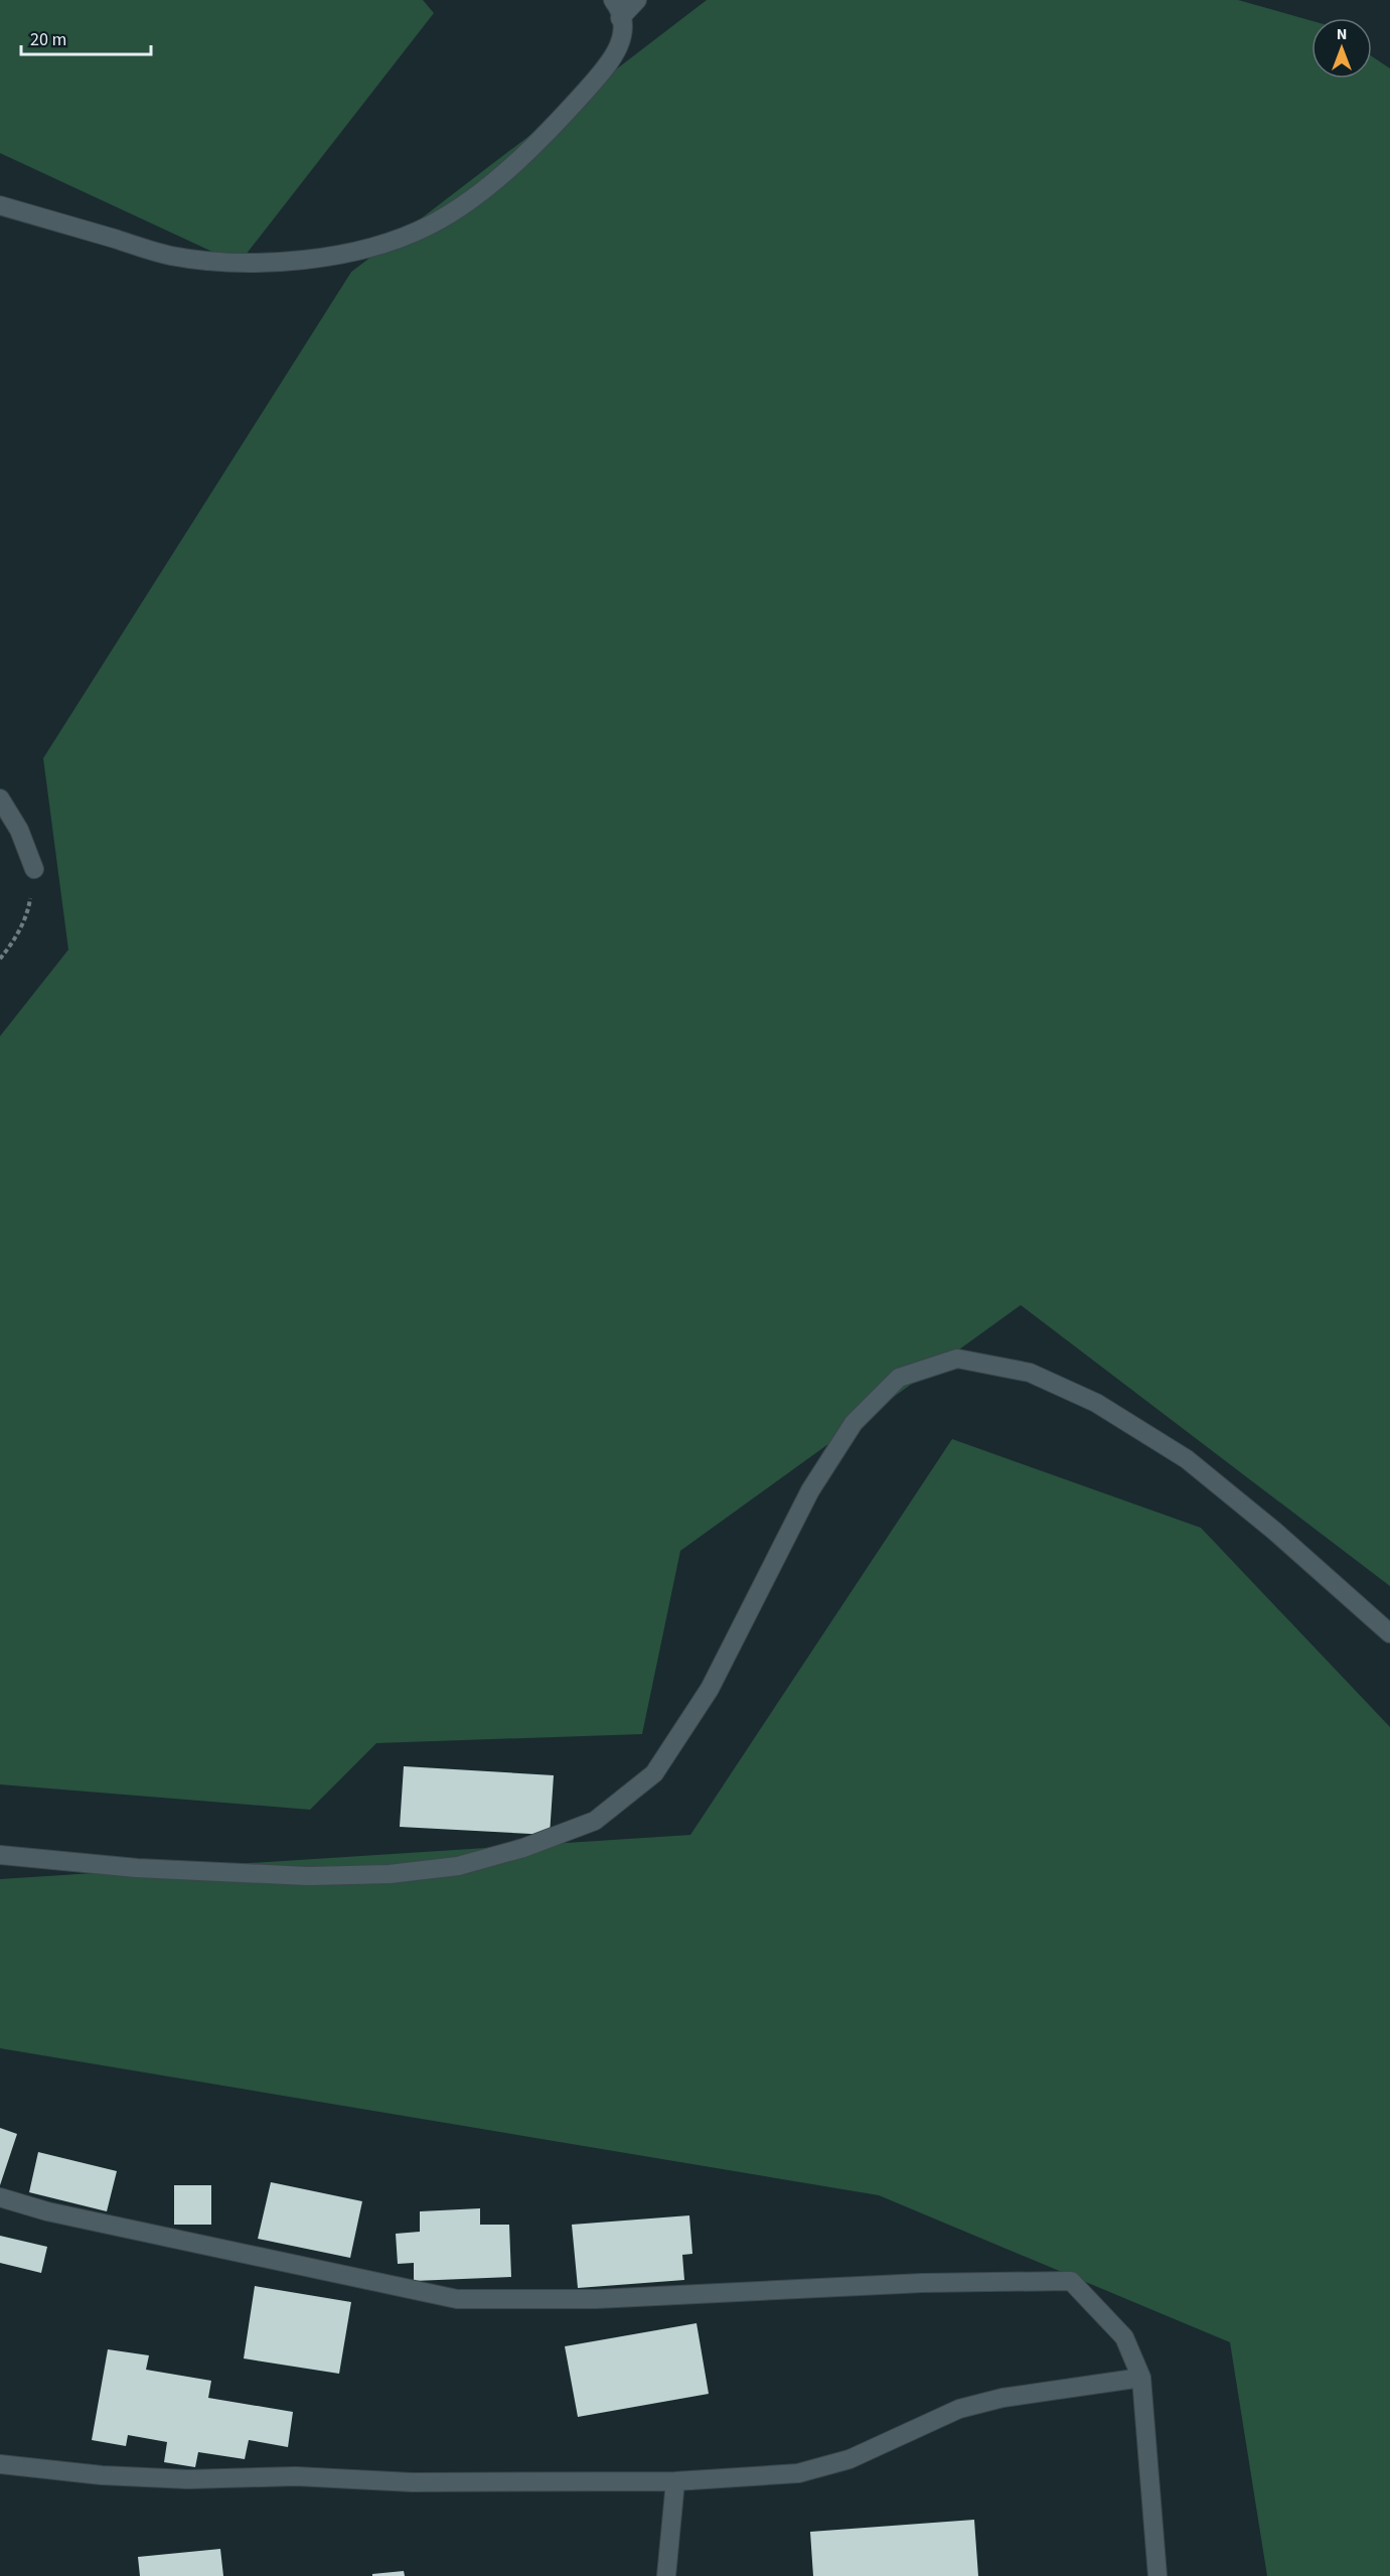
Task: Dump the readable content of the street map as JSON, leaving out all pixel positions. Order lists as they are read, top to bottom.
{
  "scale_bar": "20 m",
  "north": "top"
}
